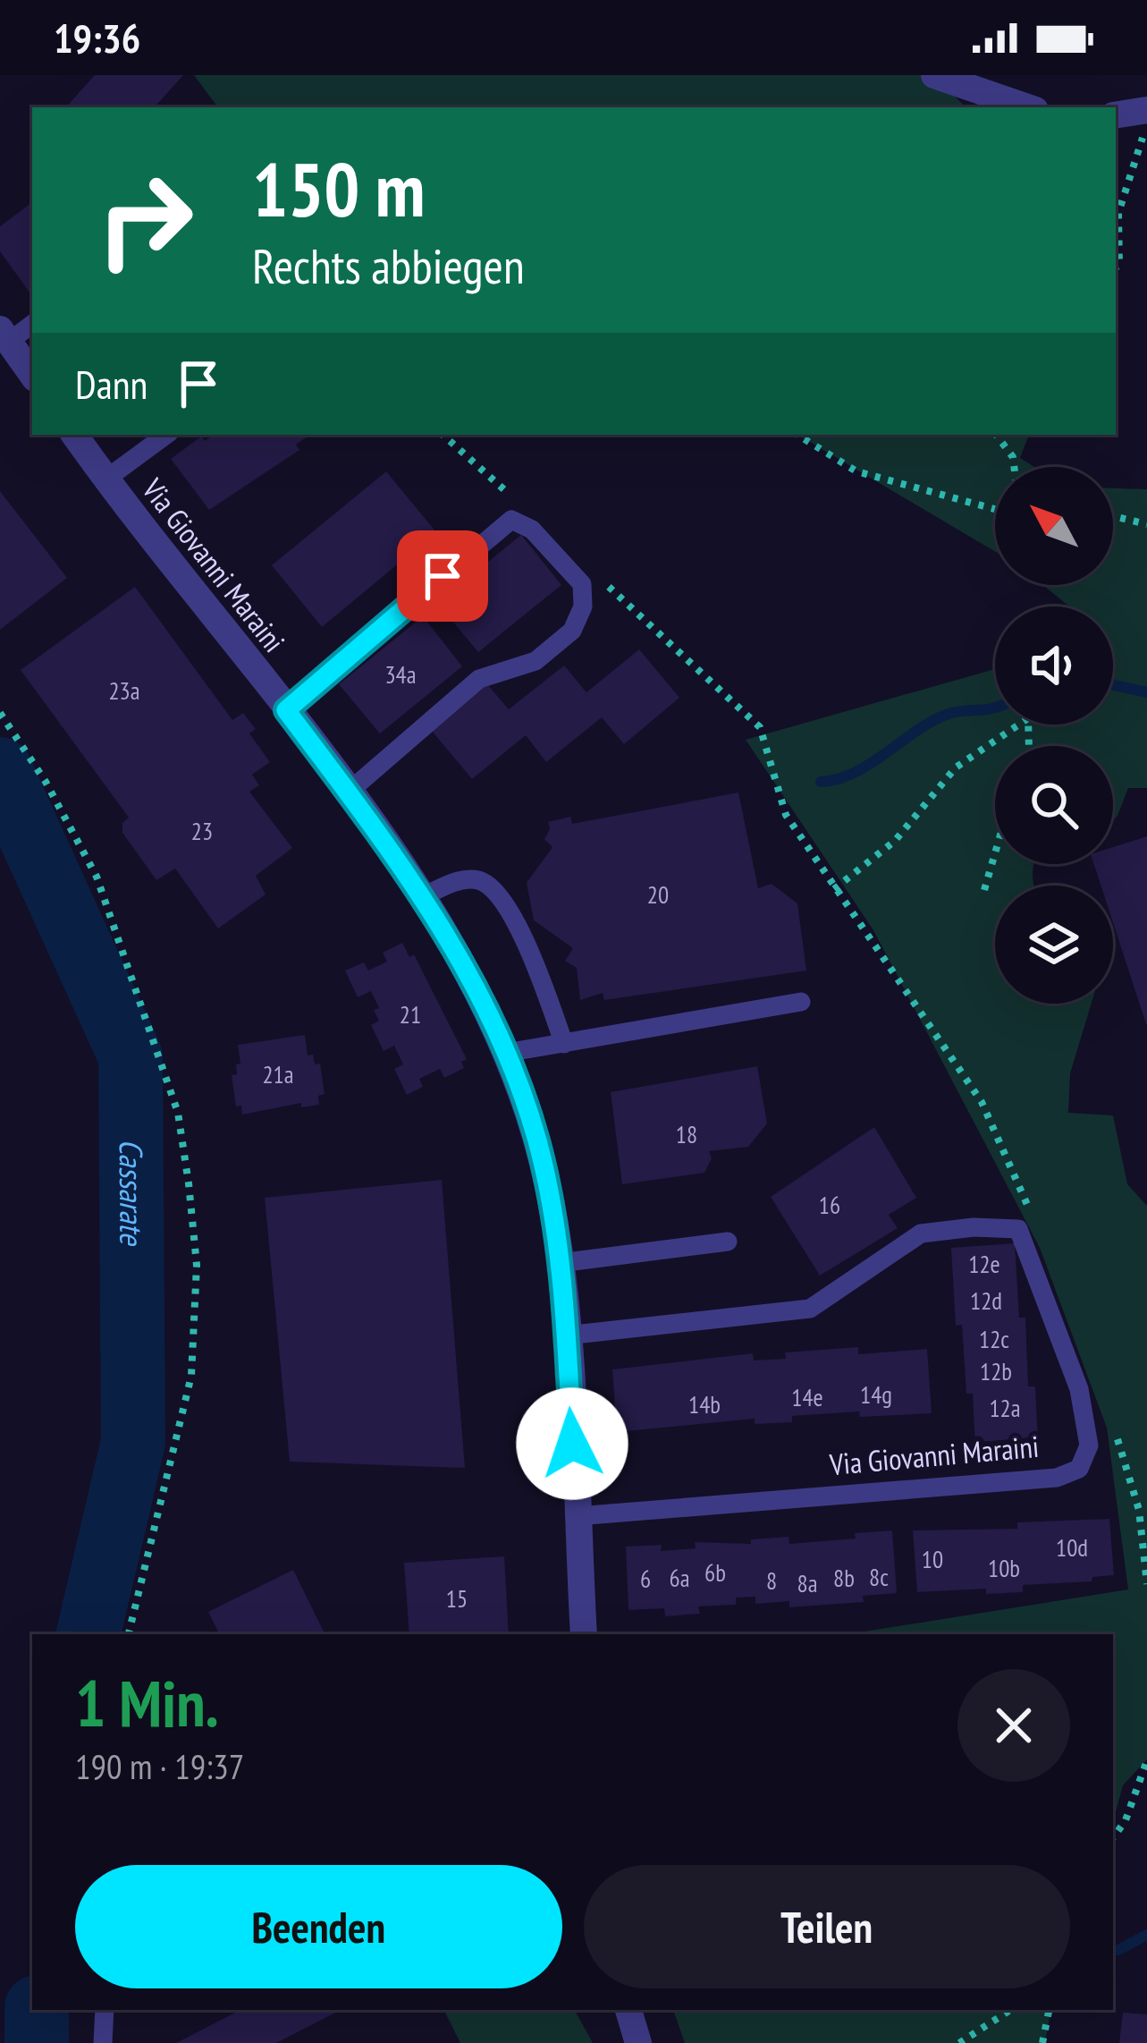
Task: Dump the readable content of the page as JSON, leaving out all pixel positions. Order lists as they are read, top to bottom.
{
  "streets": {
    "street": ["Via Giovanni Maraini"]
  },
  "water": ["Cassarate"],
  "house_numbers": [
    "34a",
    "23a",
    "23",
    "20",
    "21",
    "21a",
    "18",
    "16",
    "12e",
    "12d",
    "12c",
    "12b",
    "14g",
    "14e",
    "14b",
    "12a",
    "10d",
    "10",
    "10b",
    "6b",
    "8c",
    "6a",
    "8b",
    "6",
    "8",
    "8a",
    "15"
  ],
  "north": "top left",
  "page": {
    "status": "19:36",
    "turn": ["150 m", "Rechts abbiegen"],
    "then": "Dann",
    "heading": ["1 Min.", "190 m · 19:37"],
    "buttons": ["Beenden", "Teilen"]
  }
}
